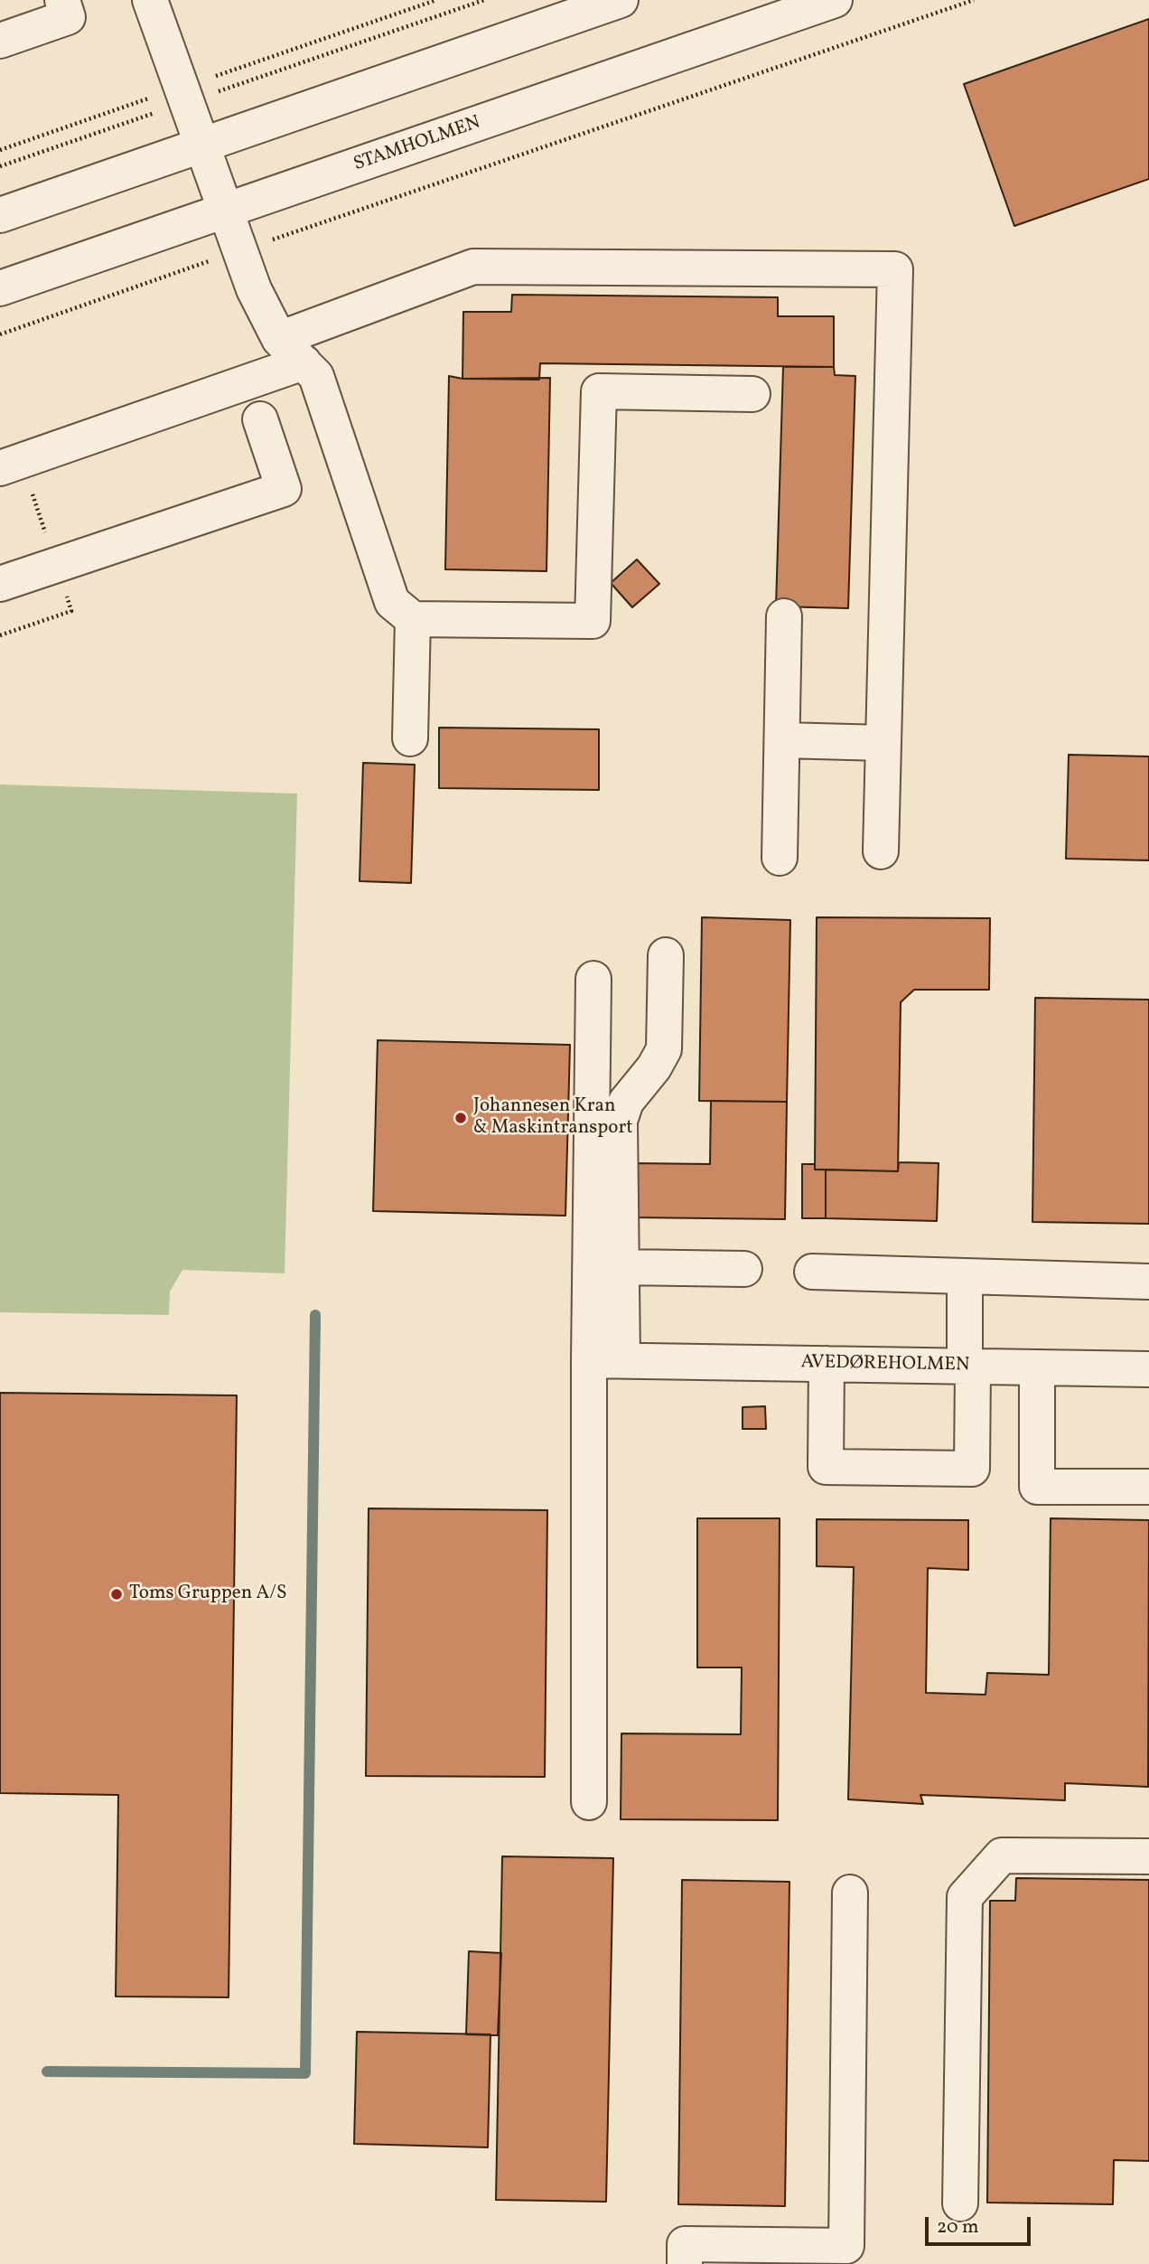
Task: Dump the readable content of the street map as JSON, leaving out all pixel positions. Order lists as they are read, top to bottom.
{
  "streets": {
    "street": ["STAMHOLMEN", "AVEDØREHOLMEN"]
  },
  "places": ["Johannesen Kran & Maskintransport", "Toms Gruppen A/S"],
  "scale_bar": "20 m"
}
